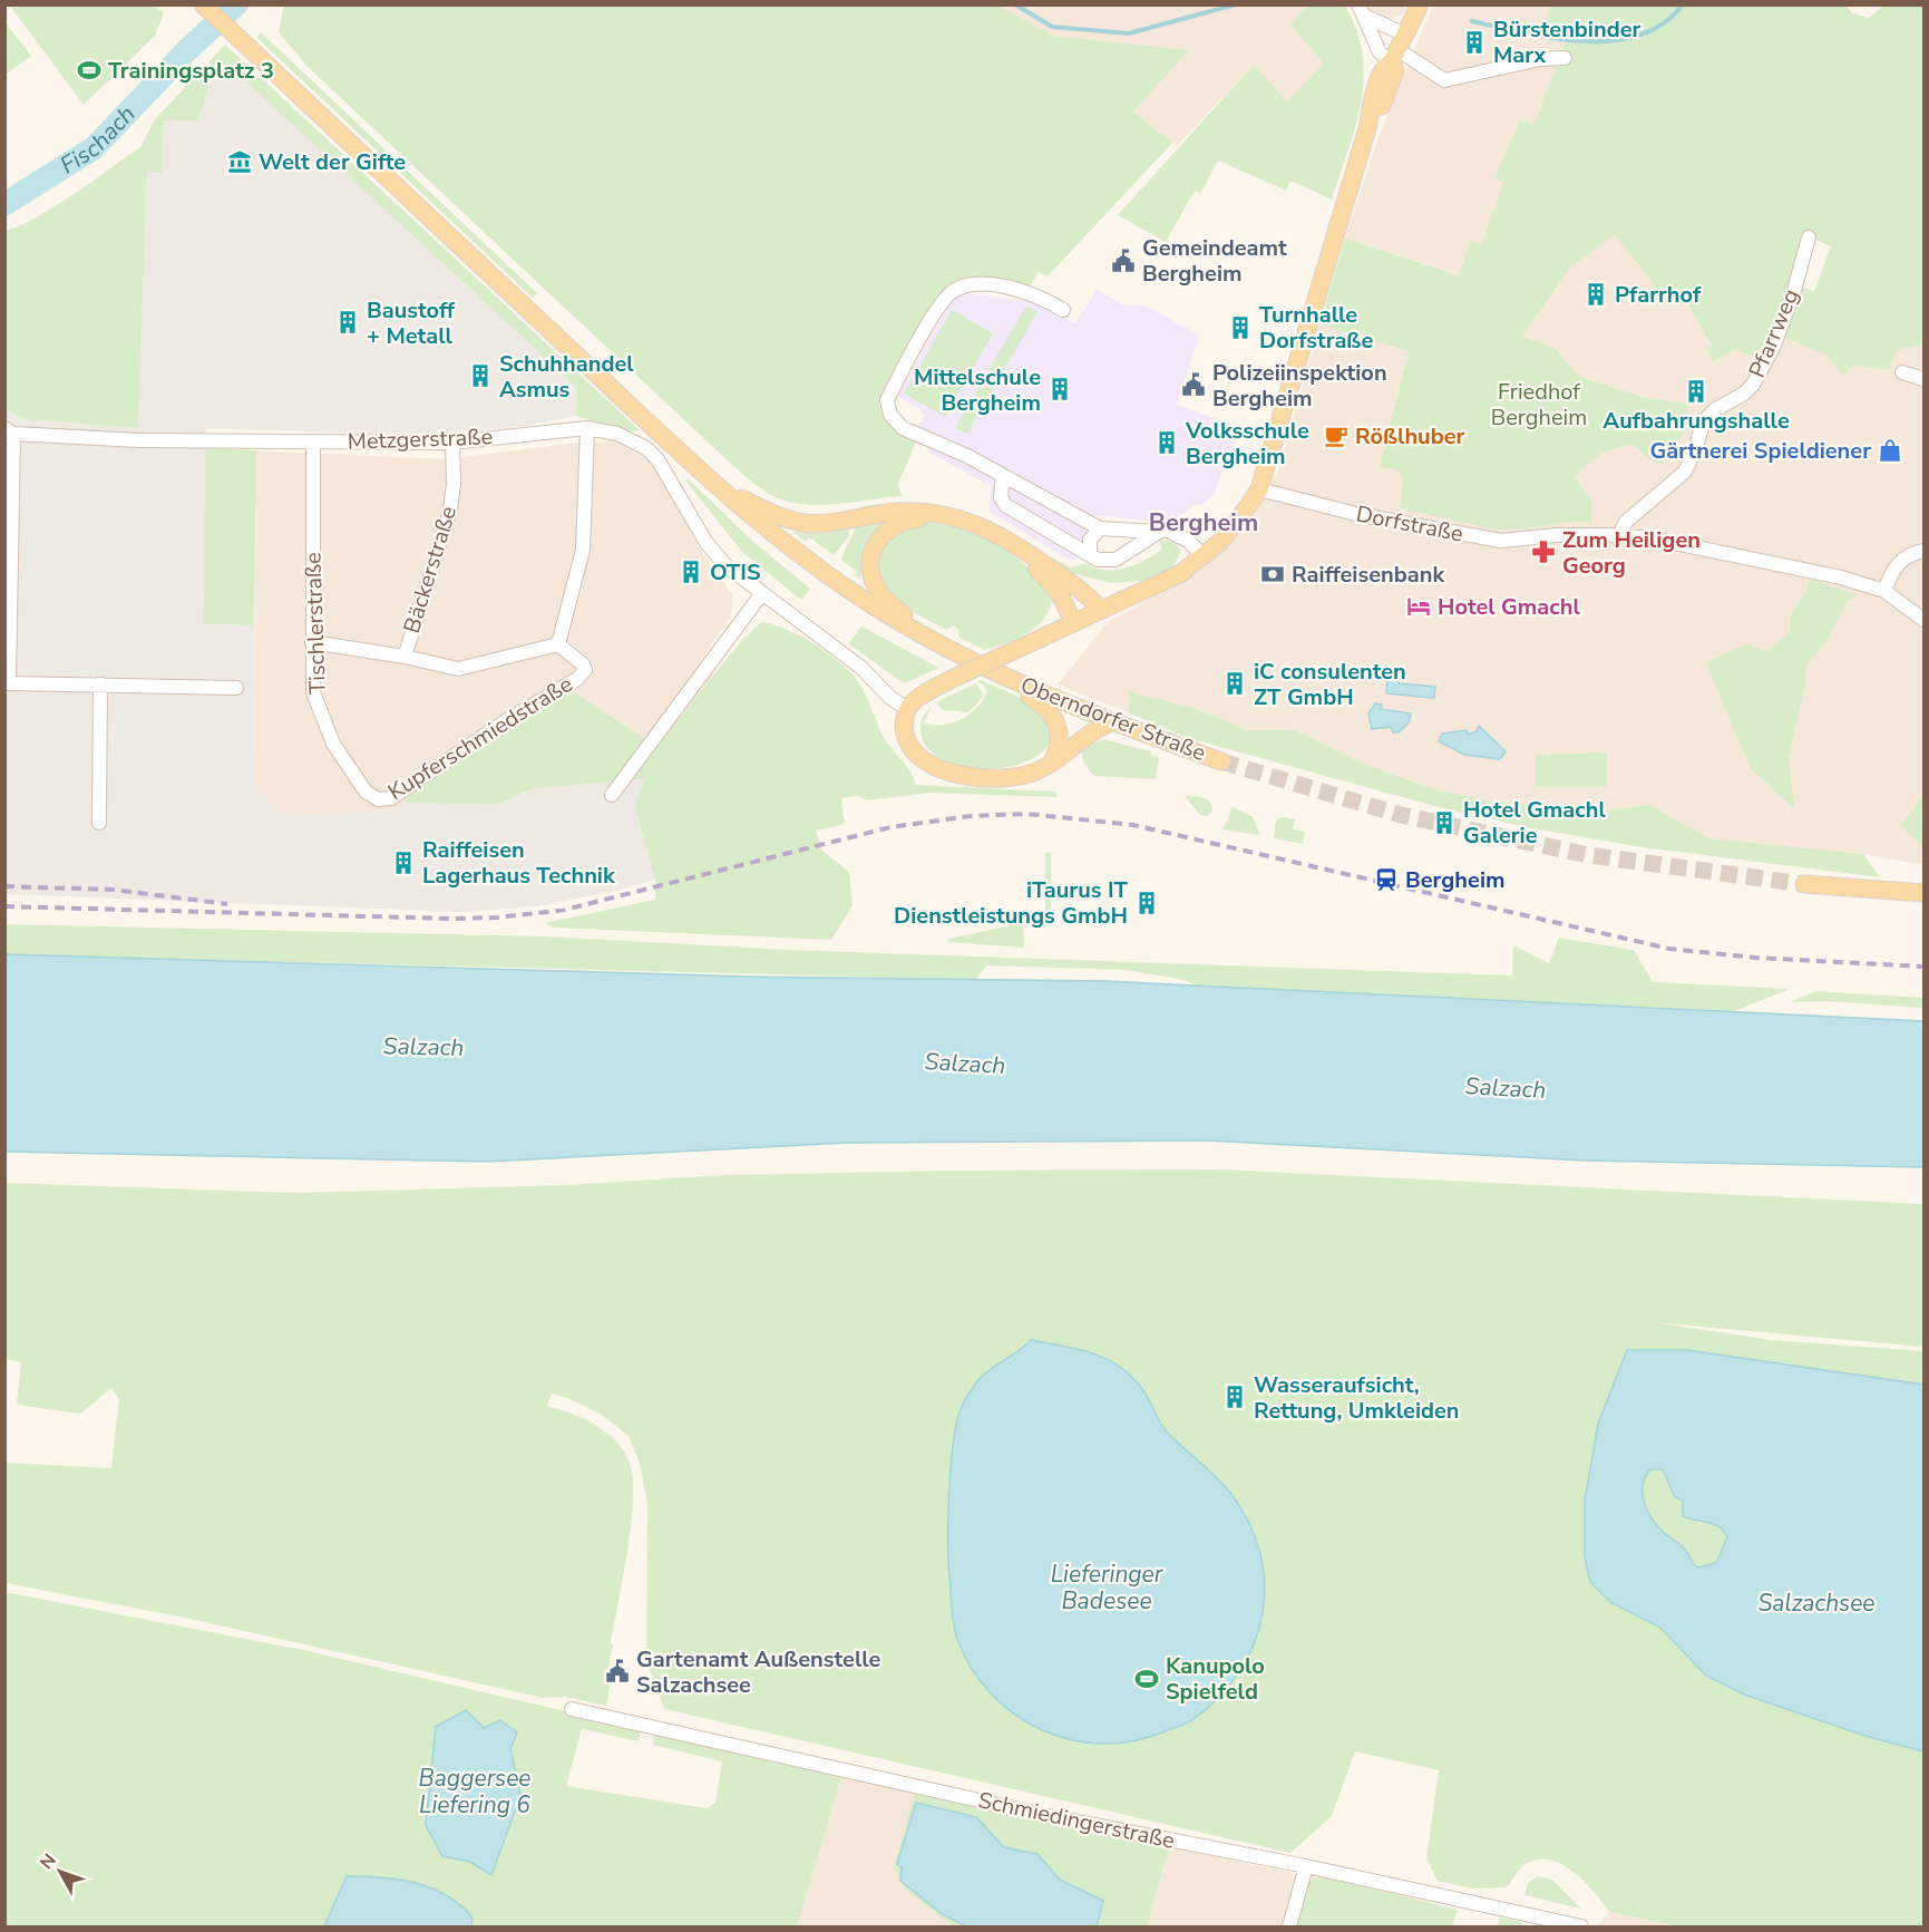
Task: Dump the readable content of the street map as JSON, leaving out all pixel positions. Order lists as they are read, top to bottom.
{
  "streets": {
    "main road": ["Oberndorfer Straße"],
    "street": [
      "Pfarrweg",
      "Metzgerstraße",
      "Dorfstraße",
      "Bäckerstraße",
      "Tischlerstraße",
      "Kupferschmiedstraße",
      "Schmiedingerstraße"
    ]
  },
  "crossings": [
    ["Pfarrweg", "Dorfstraße"],
    ["Metzgerstraße", "Bäckerstraße"],
    ["Metzgerstraße", "Tischlerstraße"],
    ["Bäckerstraße", "Kupferschmiedstraße"],
    ["Tischlerstraße", "Kupferschmiedstraße"]
  ],
  "districts": ["Bergheim"],
  "water": [
    "Fischach",
    "Salzach",
    "Lieferinger Badesee",
    "Salzachsee",
    "Baggersee Liefering 6"
  ],
  "parks": ["Friedhof Bergheim"],
  "places": {
    "building": [
      "Bürstenbinder Marx",
      "Pfarrhof",
      "Baustoff + Metall",
      "Turnhalle Dorfstraße",
      "Schuhhandel Asmus",
      "Mittelschule Bergheim",
      "Aufbahrungshalle",
      "Volksschule Bergheim",
      "OTIS",
      "iC consulenten ZT GmbH",
      "Hotel Gmachl Galerie",
      "Raiffeisen Lagerhaus Technik",
      "iTaurus IT Dienstleistungs GmbH",
      "Wasseraufsicht, Rettung, Umkleiden"
    ],
    "sports": ["Trainingsplatz 3", "Kanupolo Spielfeld"],
    "museum": ["Welt der Gifte"],
    "public building": ["Gemeindeamt Bergheim", "Polizeiinspektion Bergheim", "Gartenamt Außenstelle Salzachsee"],
    "cafe": ["Rößlhuber"],
    "shop": ["Gärtnerei Spieldiener"],
    "pharmacy": ["Zum Heiligen Georg"],
    "bank": ["Raiffeisenbank"],
    "hotel": ["Hotel Gmachl"],
    "station": ["Bergheim"]
  },
  "north": "top left"
}
